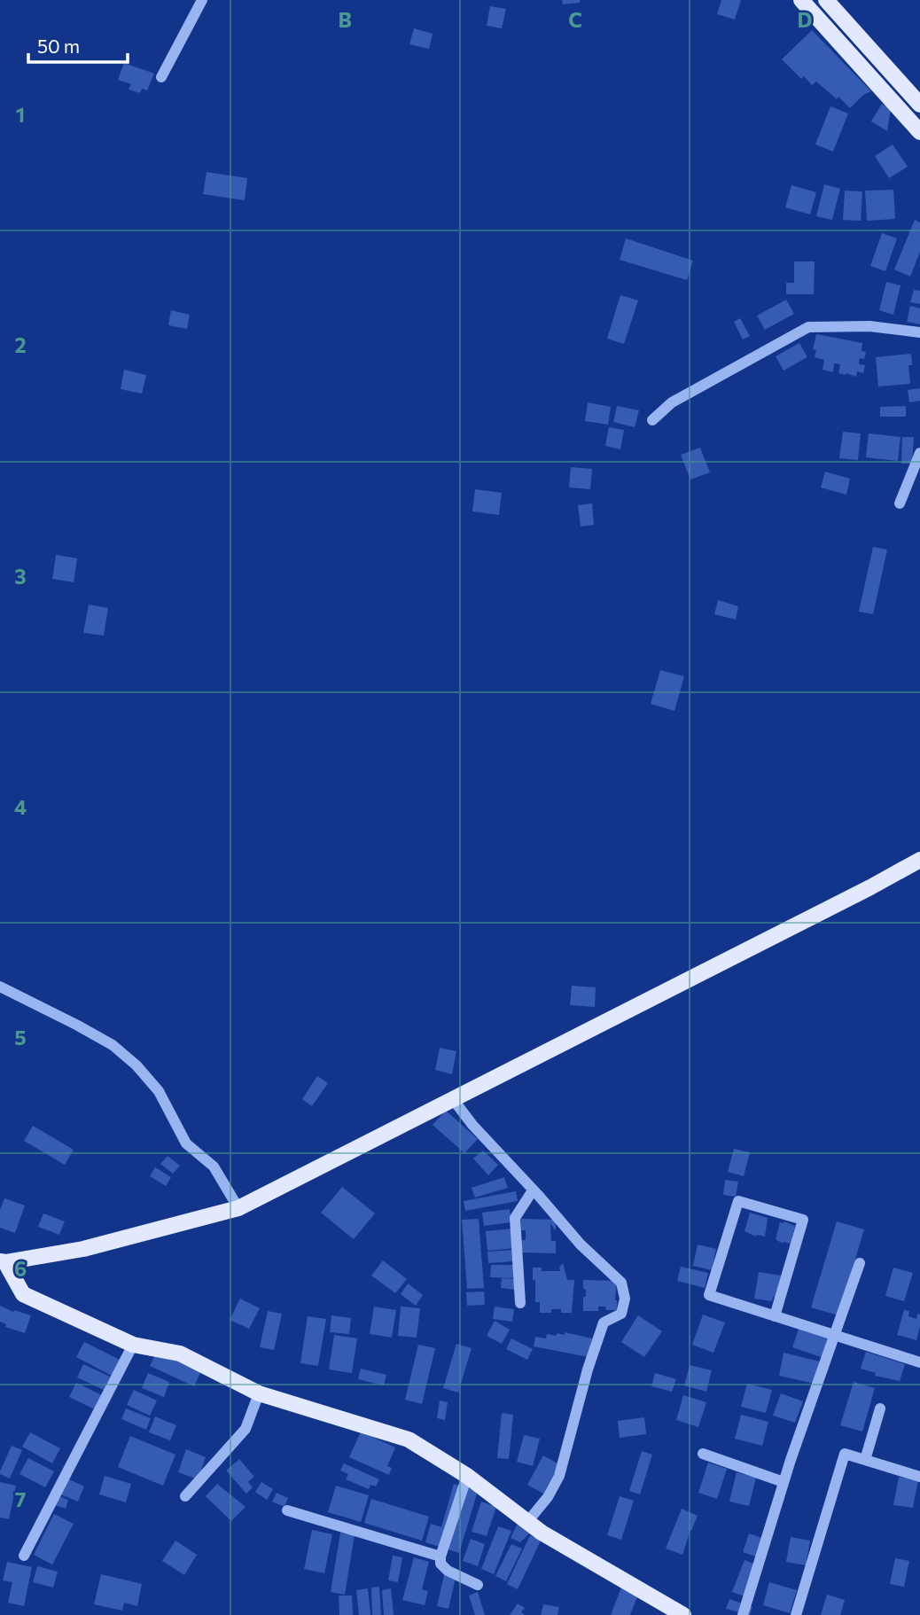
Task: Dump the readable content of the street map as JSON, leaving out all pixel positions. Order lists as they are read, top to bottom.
{
  "scale_bar": "50 m",
  "grid": {
    "columns": ["B", "C", "D"],
    "rows": [
      "1",
      "2",
      "3",
      "4",
      "5",
      "6",
      "7"
    ]
  }
}
